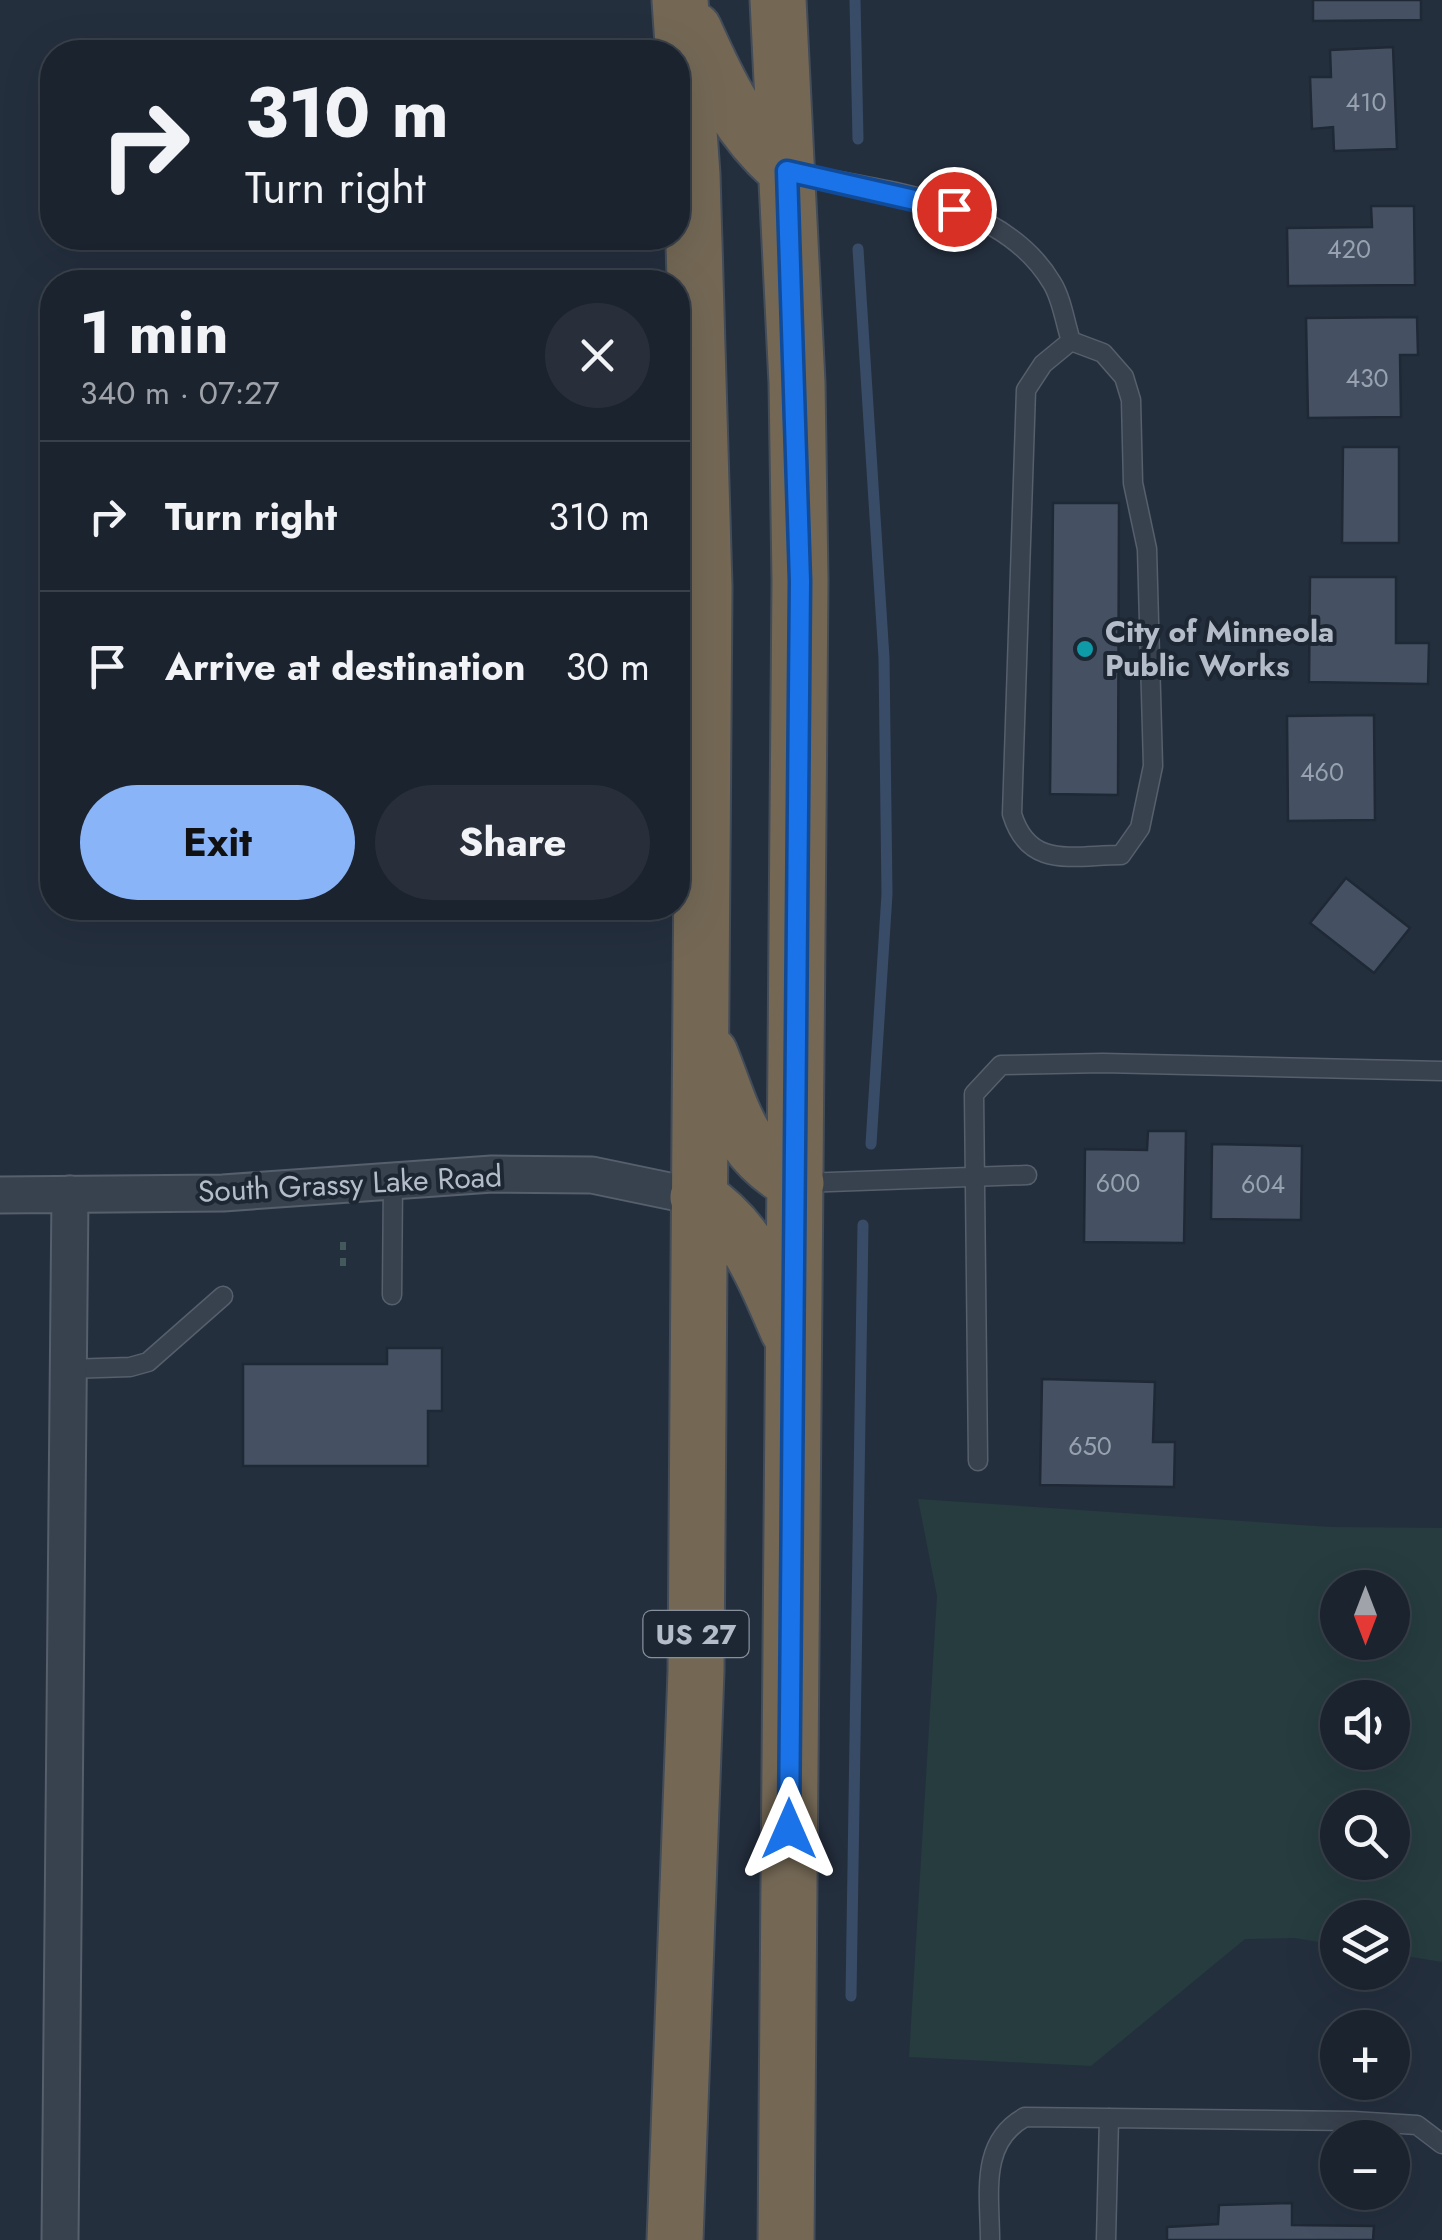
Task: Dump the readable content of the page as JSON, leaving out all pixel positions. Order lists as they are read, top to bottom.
{
  "streets": {
    "highway": ["US 27"],
    "street": ["South Grassy Lake Road"]
  },
  "crossings": [
    ["South Grassy Lake Road", "US 27"]
  ],
  "places": ["City of Minneola Public Works"],
  "house_numbers": [
    "410",
    "420",
    "430",
    "460",
    "600",
    "604",
    "650"
  ],
  "north": "bottom",
  "page": {
    "turn": ["310 m", "Turn right"],
    "heading": ["1 min", "340 m · 07:27"],
    "list": [
      {
        "name": "Turn right",
        "value": "310 m"
      },
      {
        "name": "Arrive at destination",
        "value": "30 m"
      }
    ],
    "buttons": ["Exit", "Share"],
    "map_buttons": ["+", "−"]
  }
}
